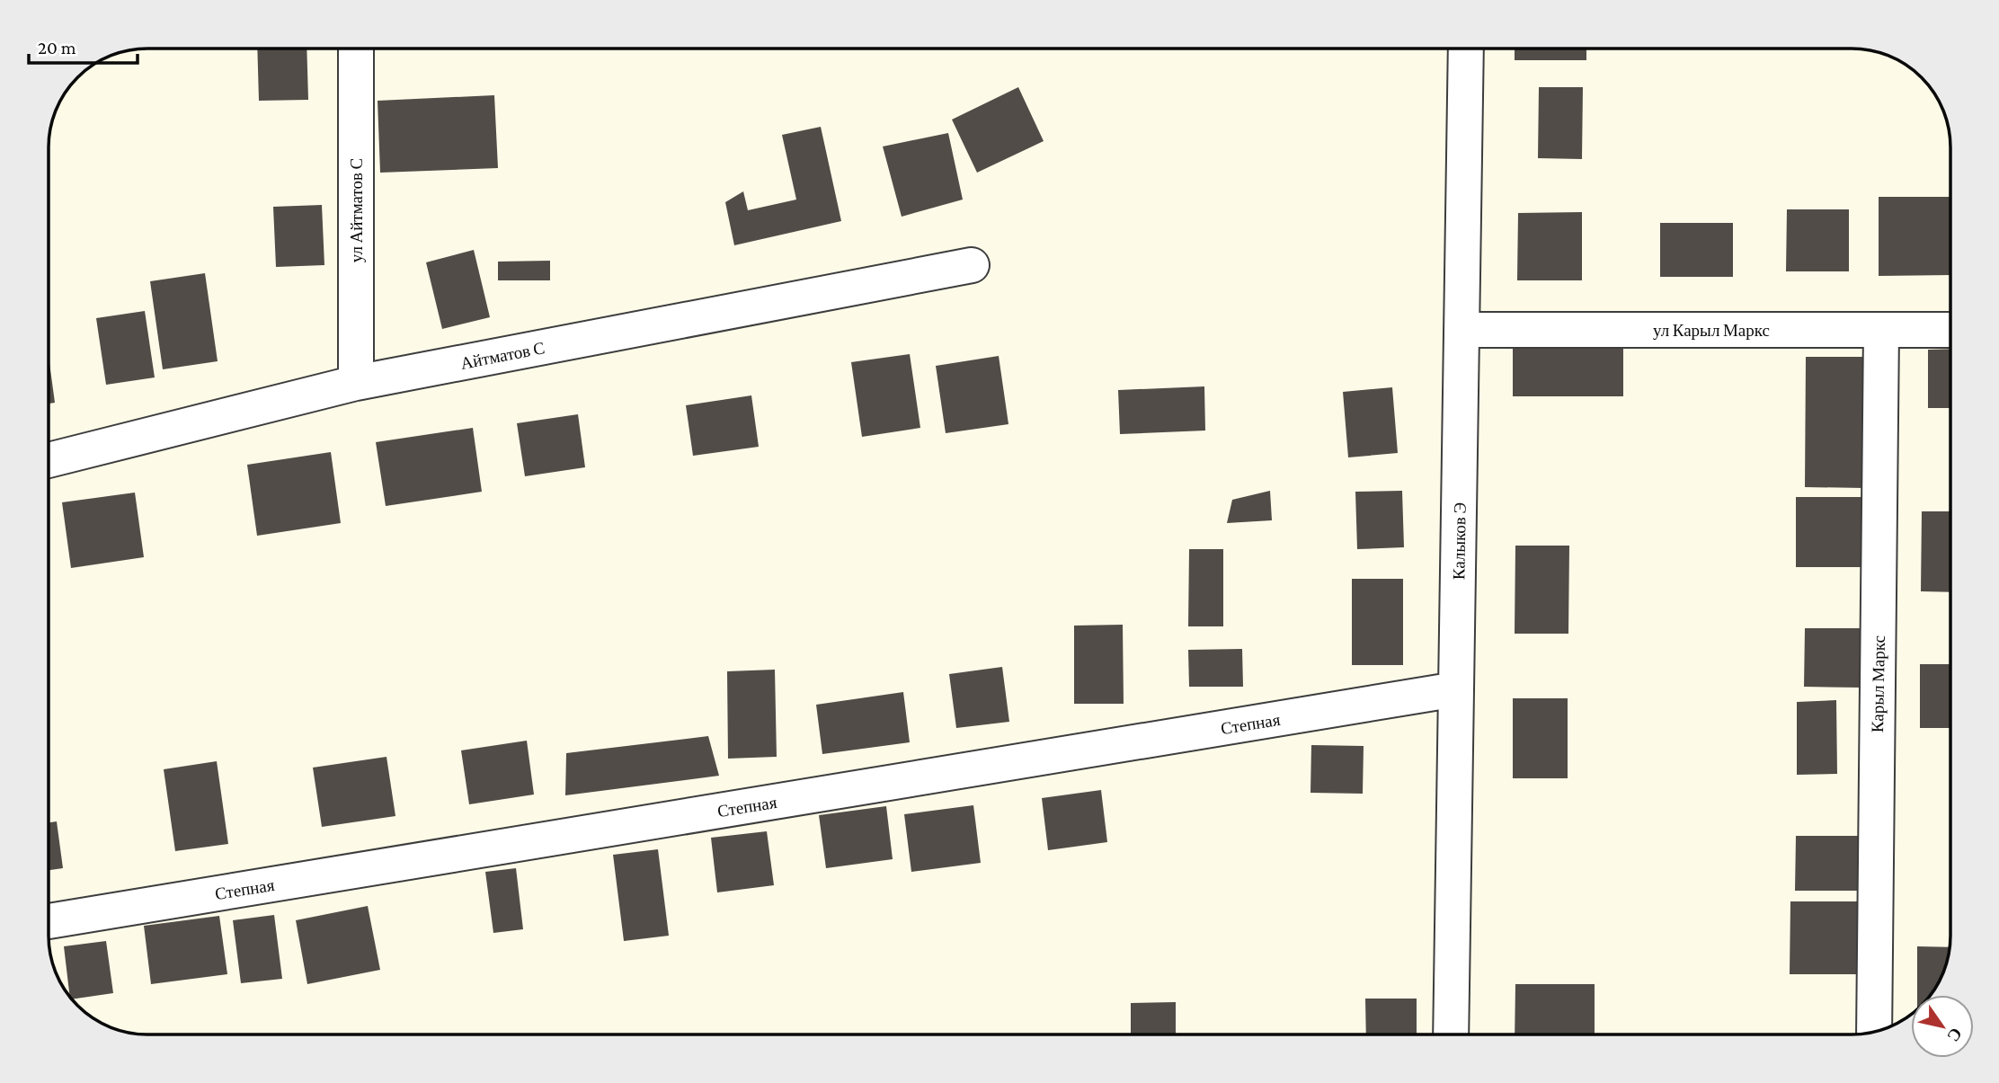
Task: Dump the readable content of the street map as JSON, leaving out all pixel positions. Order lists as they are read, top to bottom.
{
  "streets": {
    "street": [
      "ул Айтматов С",
      "ул Карыл Маркс",
      "Айтматов С",
      "Калыков Э",
      "Карыл Маркс",
      "Степная"
    ]
  },
  "crossings": [
    ["ул Айтматов С", "Айтматов С"],
    ["ул Карыл Маркс", "Калыков Э"],
    ["ул Карыл Маркс", "Карыл Маркс"],
    ["Калыков Э", "Степная"]
  ],
  "scale_bar": "20 m",
  "north": "bottom right"
}
